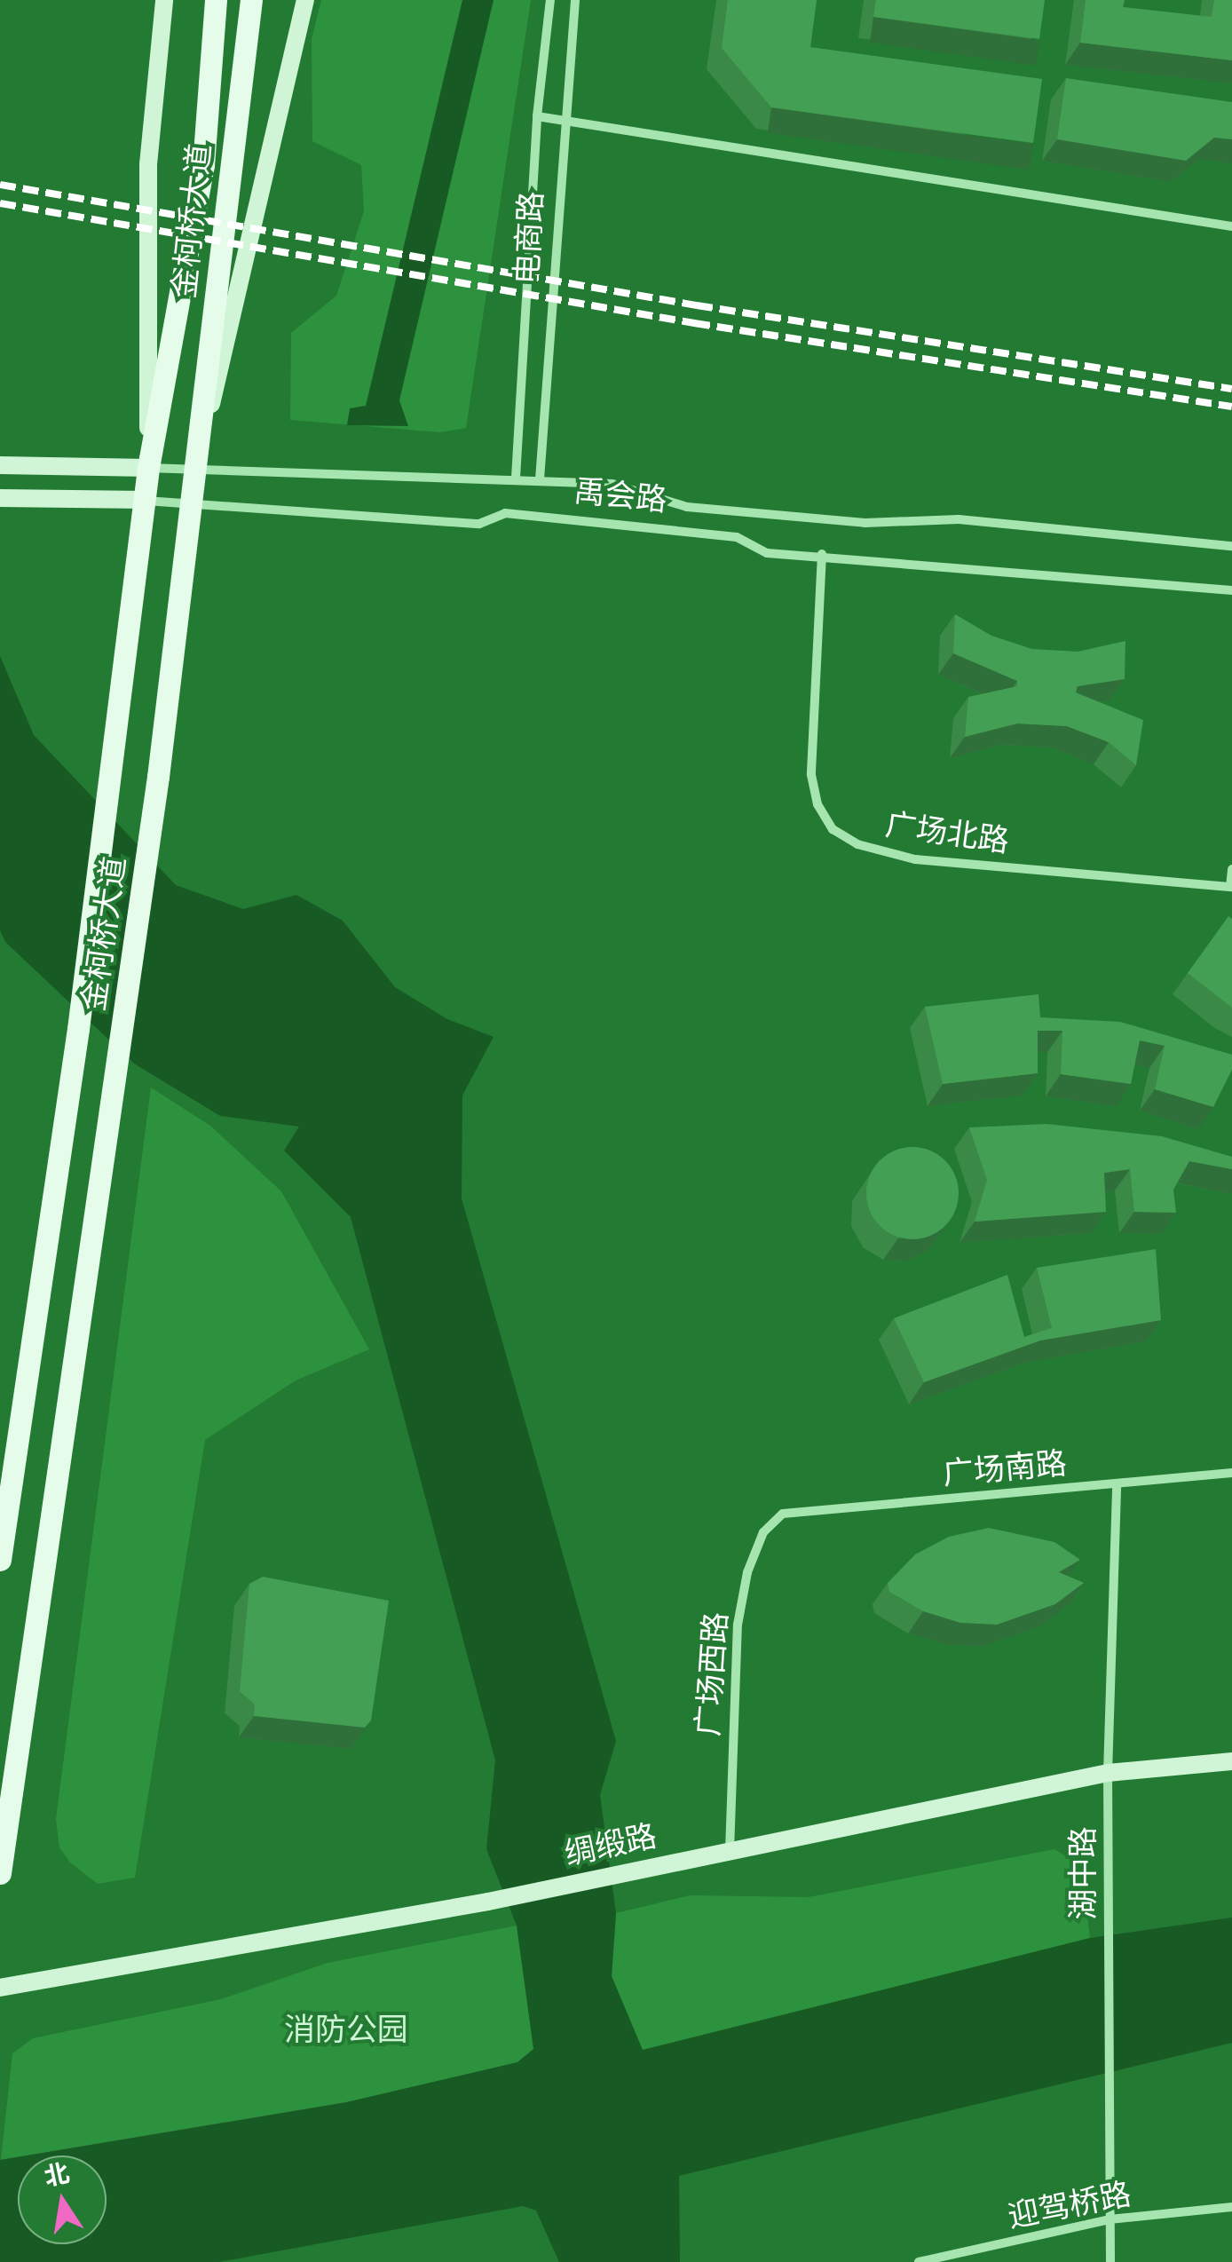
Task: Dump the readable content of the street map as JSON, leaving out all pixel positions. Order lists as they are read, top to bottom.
{
  "streets": {
    "main road": ["金柯桥大道"],
    "street": [
      "电商路",
      "禹会路",
      "广场北路",
      "广场南路",
      "广场西路",
      "绸缎路",
      "湖中路",
      "迎驾桥路"
    ]
  },
  "crossings": [
    ["金柯桥大道", "禹会路"],
    ["电商路", "禹会路"],
    ["禹会路", "广场北路"],
    ["广场南路", "广场西路"],
    ["广场南路", "湖中路"],
    ["广场西路", "绸缎路"],
    ["绸缎路", "湖中路"],
    ["湖中路", "迎驾桥路"]
  ],
  "parks": ["消防公园"],
  "north": "top"
}
